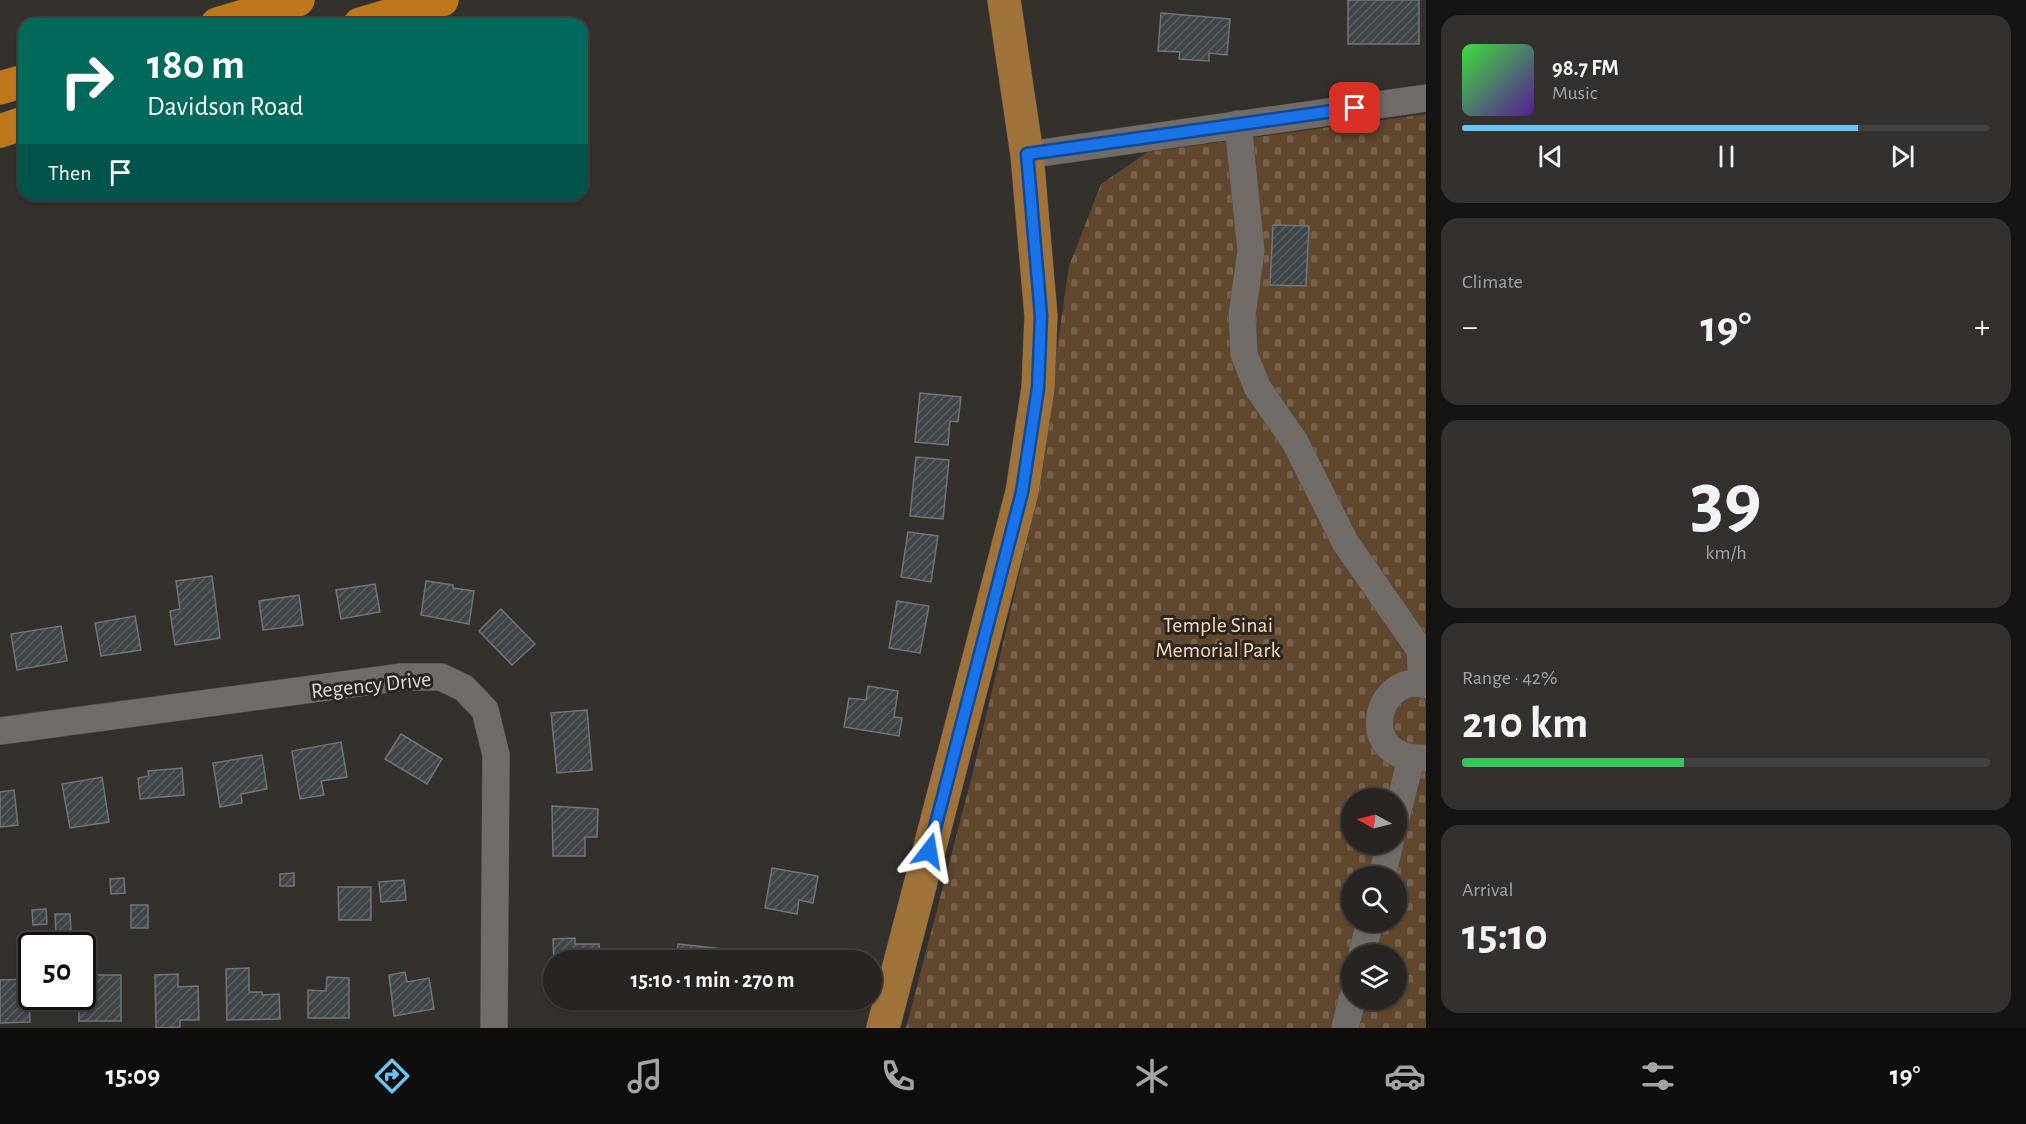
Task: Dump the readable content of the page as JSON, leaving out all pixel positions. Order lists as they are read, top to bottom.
{
  "streets": {
    "street": ["Regency Drive"]
  },
  "parks": ["Temple Sinai Memorial Park"],
  "north": "left",
  "page": {
    "turn": ["180 m", "Davidson Road"],
    "song": ["98.7 FM", "Music"],
    "then": "Then",
    "tile": [
      "Climate",
      ["39", "km/h"],
      ["Range · 42%", "210 km"],
      ["Arrival", "15:10"]
    ],
    "heat": ["−", "19°", "+"],
    "limit": "50",
    "trip": "15:10 · 1 min · 270 m",
    "tabs": ["15:09", "19°"]
  }
}
